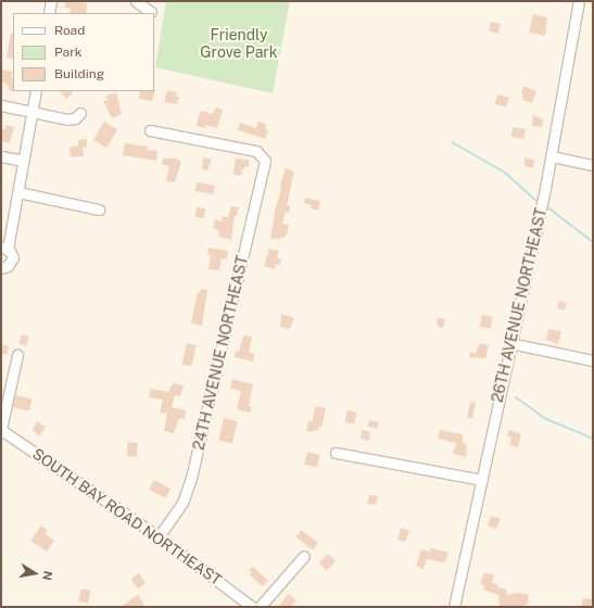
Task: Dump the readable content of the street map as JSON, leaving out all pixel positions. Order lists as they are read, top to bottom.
{
  "streets": {
    "street": ["26TH AVENUE NORTHEAST", "24TH AVENUE NORTHEAST", "SOUTH BAY ROAD NORTHEAST"]
  },
  "crossings": [
    ["24TH AVENUE NORTHEAST", "SOUTH BAY ROAD NORTHEAST"]
  ],
  "parks": ["Friendly Grove Park"],
  "legend": ["Road", "Park", "Building"],
  "north": "right"
}
